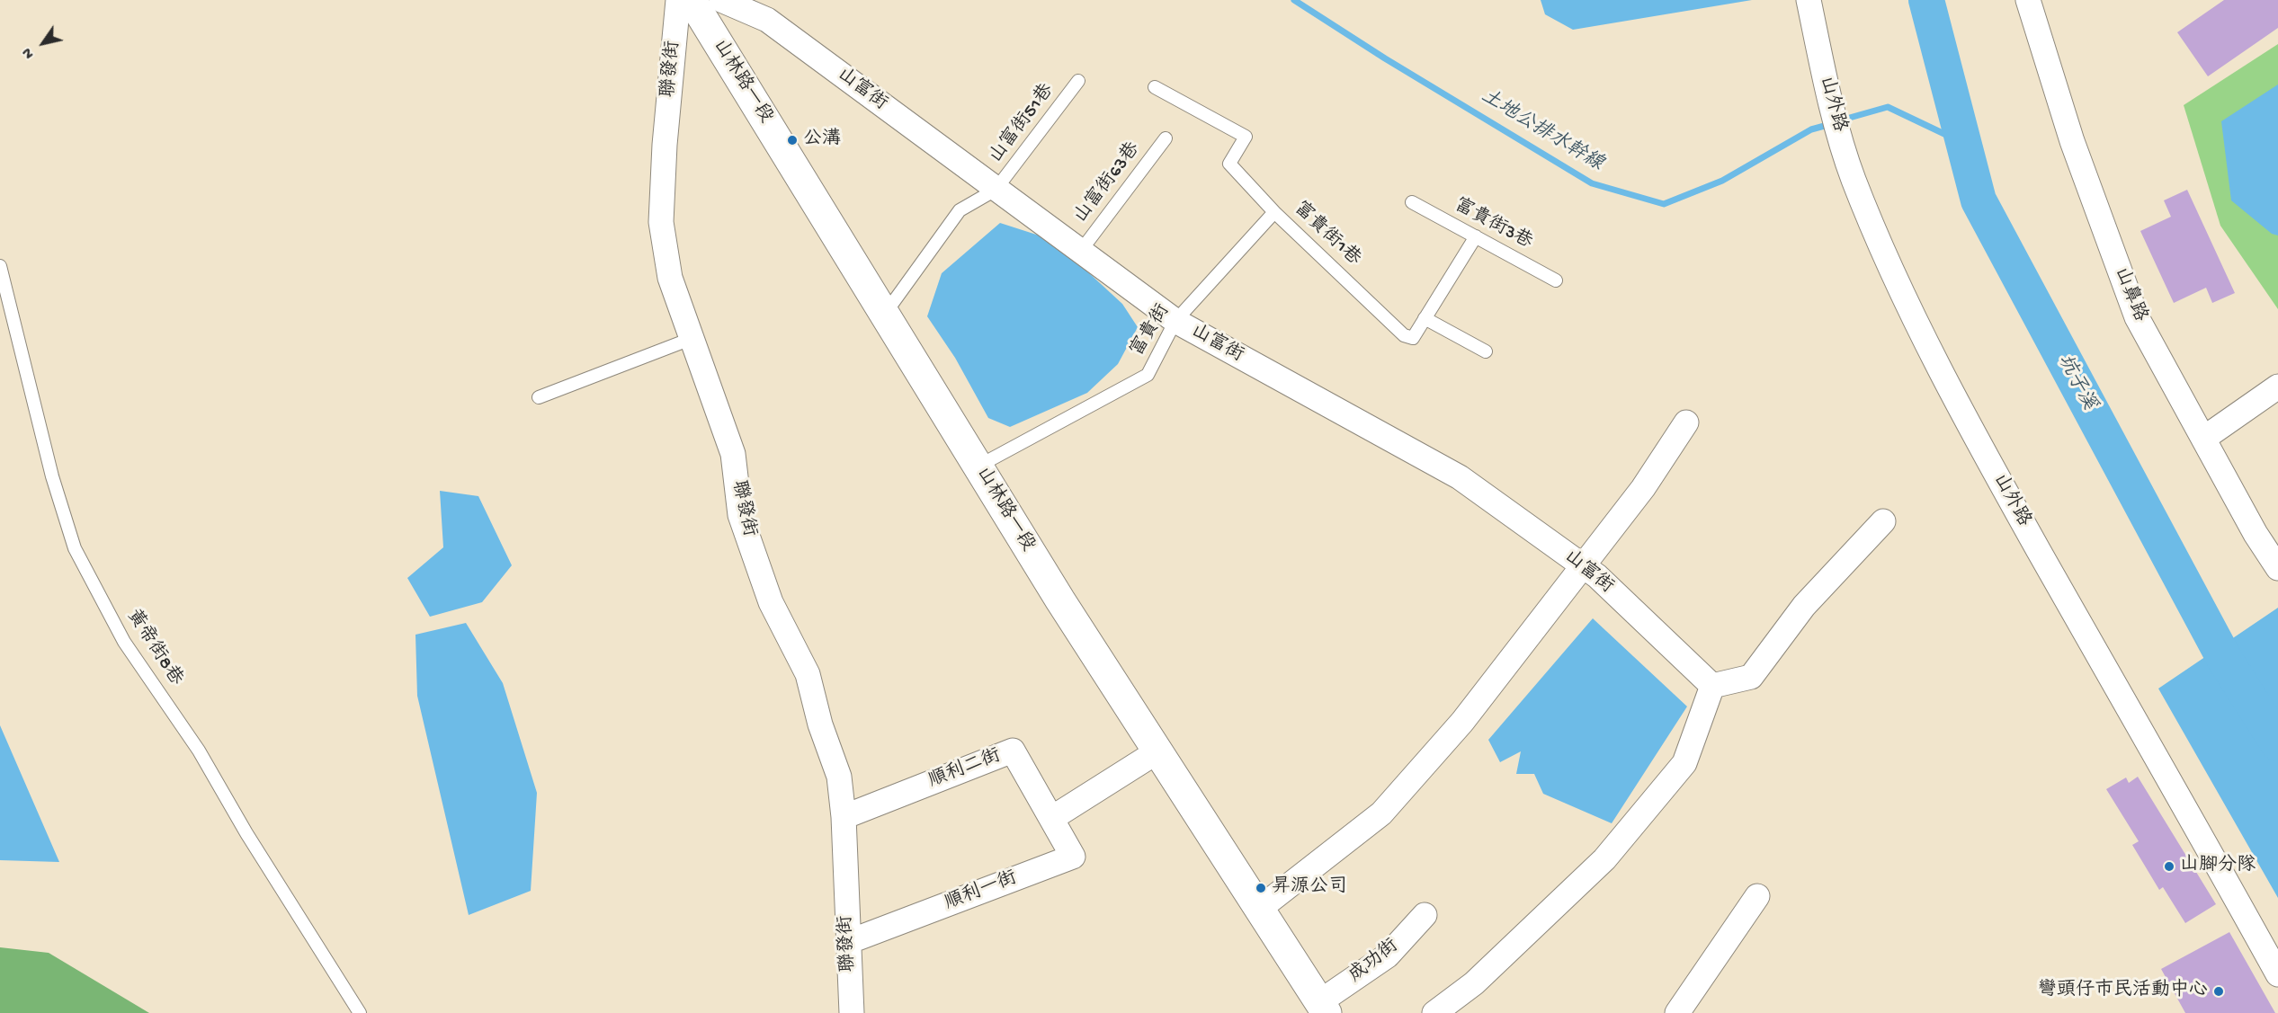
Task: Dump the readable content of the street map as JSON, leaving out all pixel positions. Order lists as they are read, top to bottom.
{
  "streets": {
    "main road": ["山林路一段"],
    "street": [
      "聯發街",
      "山富街",
      "山外路",
      "山鼻路",
      "順利二街",
      "順利一街",
      "成功街"
    ],
    "lane": [
      "山富街51巷",
      "山富街63巷",
      "富貴街3巷",
      "富貴街1巷",
      "富貴街",
      "黃帝街8巷"
    ]
  },
  "crossings": [
    ["聯發街", "順利二街"],
    ["聯發街", "順利一街"],
    ["山林路一段", "富貴街"],
    ["山林路一段", "成功街"],
    ["山富街", "山富街51巷"],
    ["山富街", "山富街63巷"],
    ["山富街", "富貴街"],
    ["富貴街3巷", "富貴街1巷"],
    ["富貴街1巷", "富貴街"],
    ["順利二街", "順利一街"]
  ],
  "water": ["土地公排水幹線", "坑子溪"],
  "places": [
    "公溝",
    "山腳分隊",
    "昇源公司",
    "彎頭仔市民活動中心"
  ],
  "north": "bottom left"
}
